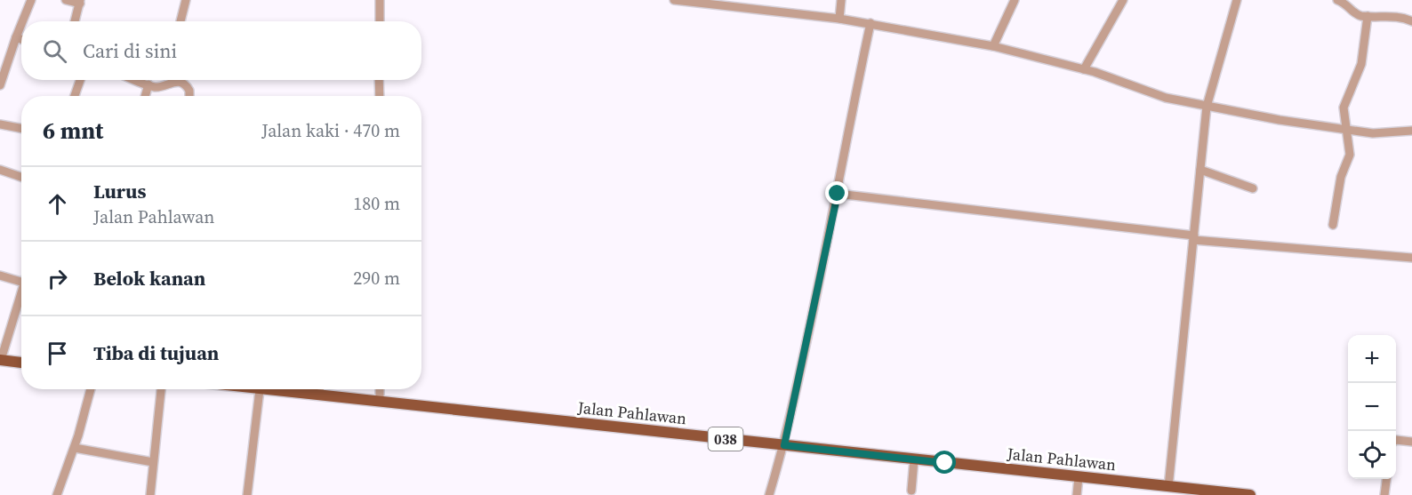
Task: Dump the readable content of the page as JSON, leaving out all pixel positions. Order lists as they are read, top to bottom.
{
  "streets": {
    "main road": ["Jalan Pahlawan", "038"]
  },
  "page": {
    "search": "Cari di sini",
    "heading": ["6 mnt", "Jalan kaki · 470 m"],
    "list": [
      ["Lurus", "Jalan Pahlawan", "180 m"],
      ["Belok kanan", "290 m"],
      "Tiba di tujuan"
    ],
    "map_buttons": ["+", "−"]
  }
}
